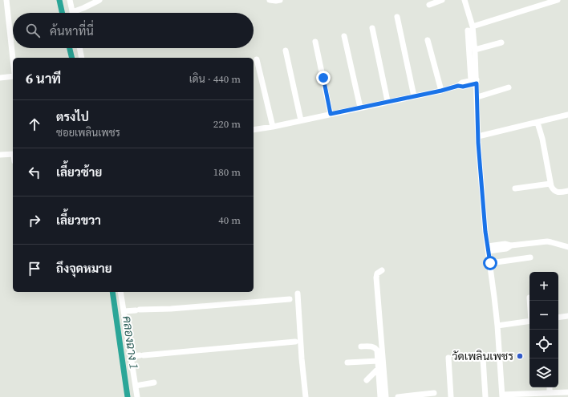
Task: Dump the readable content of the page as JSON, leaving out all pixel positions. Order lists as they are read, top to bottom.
{
  "water": ["คลองฉาง 1"],
  "places": ["วัดเพลินเพชร"],
  "page": {
    "search": "ค้นหาที่นี่",
    "heading": ["6 นาที", "เดิน · 440 m"],
    "list": [
      ["ตรงไป", "ซอยเพลินเพชร", "220 m"],
      ["เลี้ยวซ้าย", "180 m"],
      ["เลี้ยวขวา", "40 m"],
      "ถึงจุดหมาย"
    ],
    "map_buttons": ["+", "−"]
  }
}
